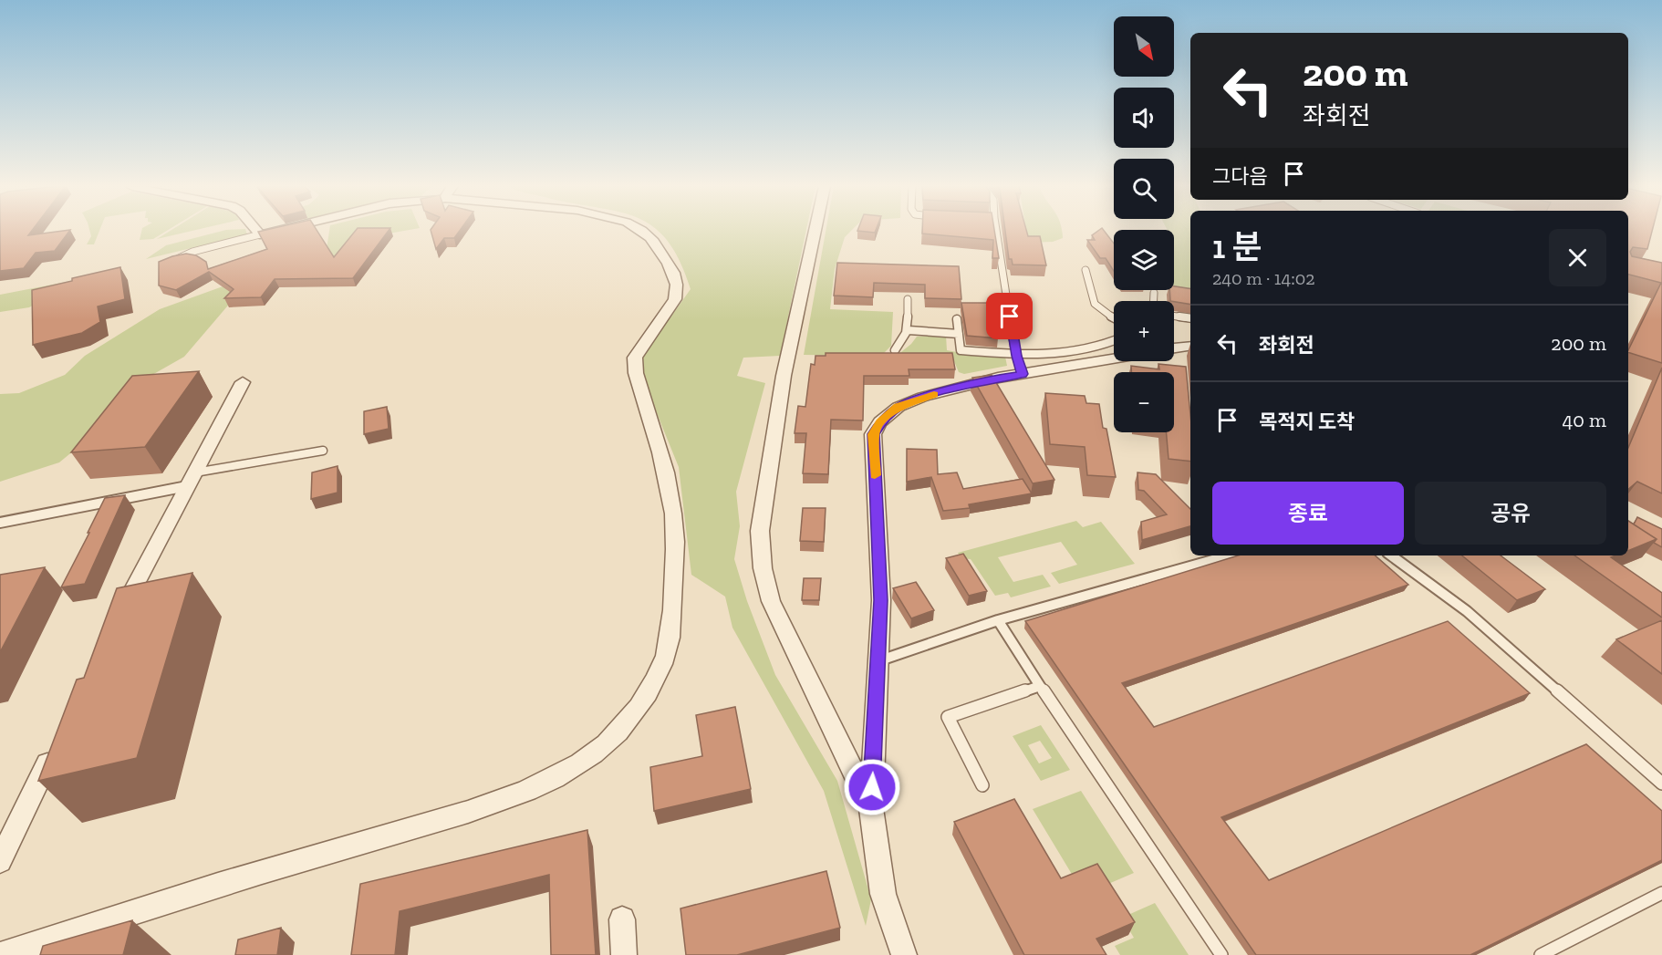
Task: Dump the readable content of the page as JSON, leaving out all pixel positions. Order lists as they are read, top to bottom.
{
  "north": "bottom right",
  "page": {
    "map_buttons": ["+", "−"],
    "turn": ["200 m", "좌회전"],
    "then": "그다음",
    "heading": ["1 분", "240 m · 14:02"],
    "list": [
      {
        "name": "좌회전",
        "value": "200 m"
      },
      {
        "name": "목적지 도착",
        "value": "40 m"
      }
    ],
    "buttons": ["종료", "공유"]
  }
}
